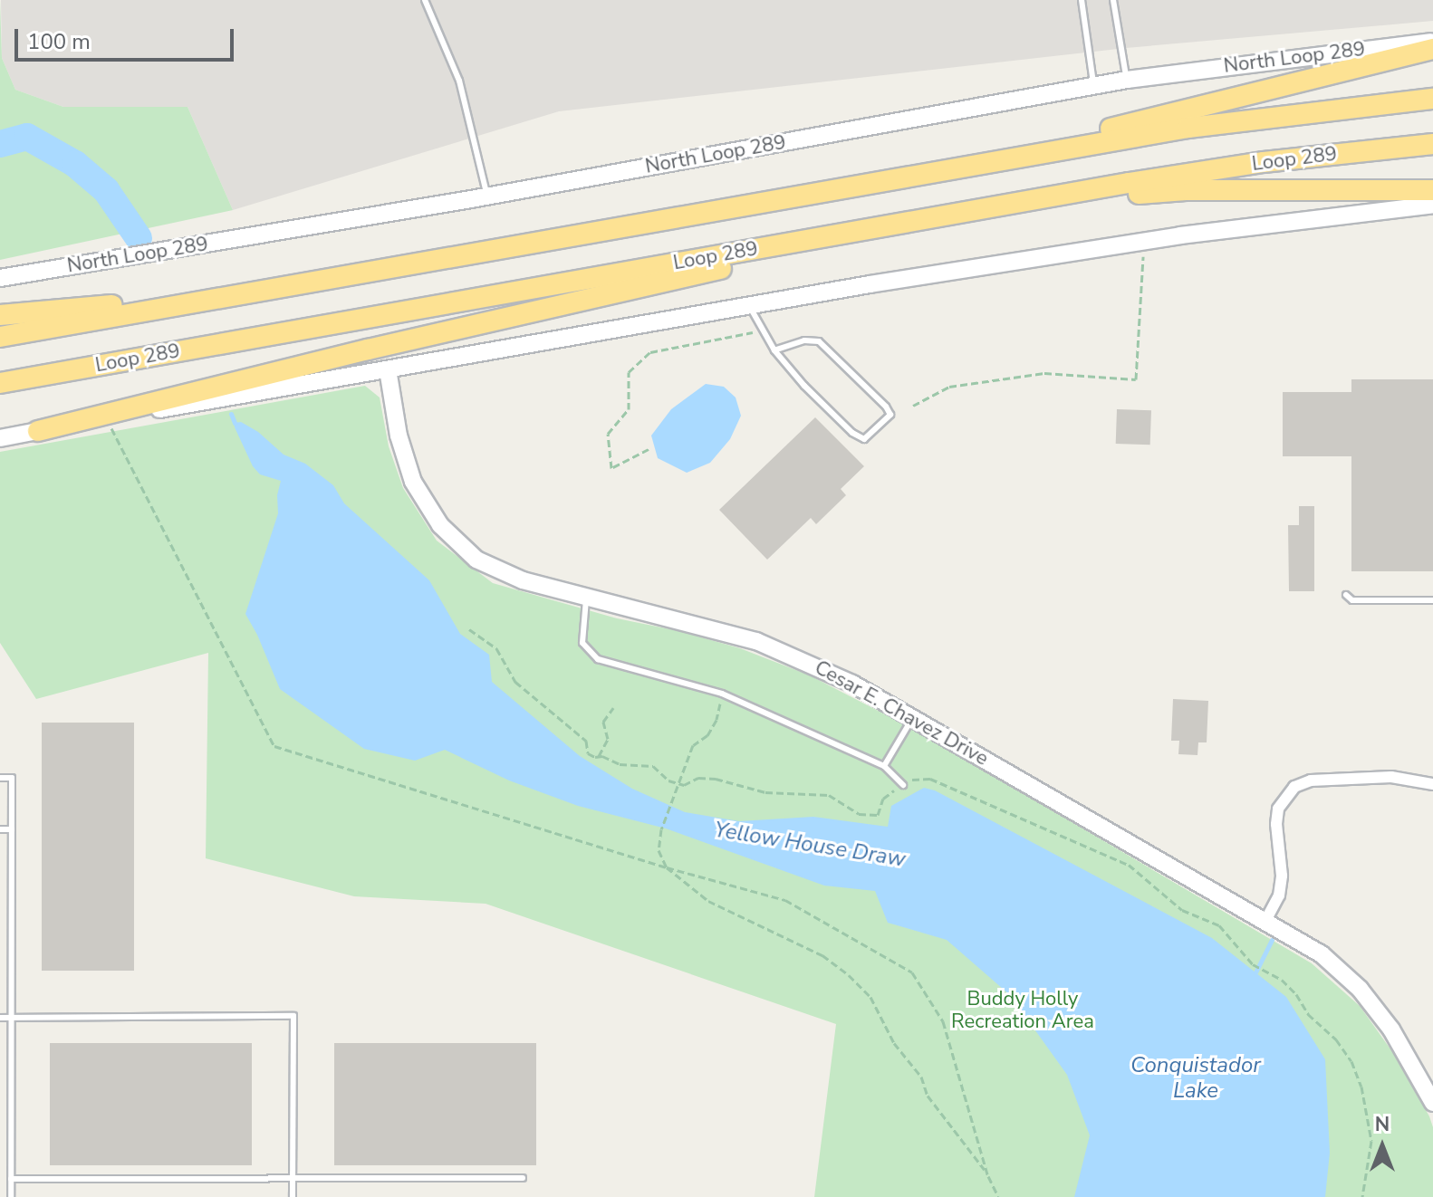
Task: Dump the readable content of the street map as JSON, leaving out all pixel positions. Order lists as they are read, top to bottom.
{
  "streets": {
    "highway": ["Loop 289"],
    "main road": ["North Loop 289", "Cesar E. Chavez Drive"]
  },
  "water": ["Yellow House Draw", "Conquistador Lake"],
  "parks": ["Buddy Holly Recreation Area"],
  "scale_bar": "100 m",
  "north": "top"
}
